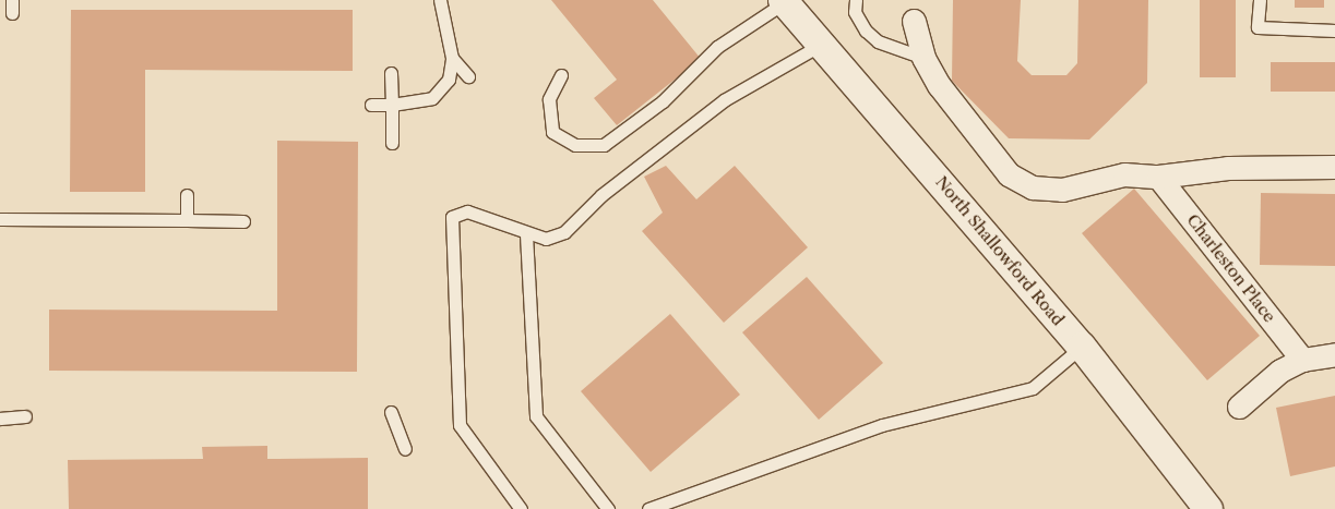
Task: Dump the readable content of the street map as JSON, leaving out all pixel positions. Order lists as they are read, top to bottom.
{
  "streets": {
    "street": ["North Shallowford Road", "Charleston Place"]
  }
}
